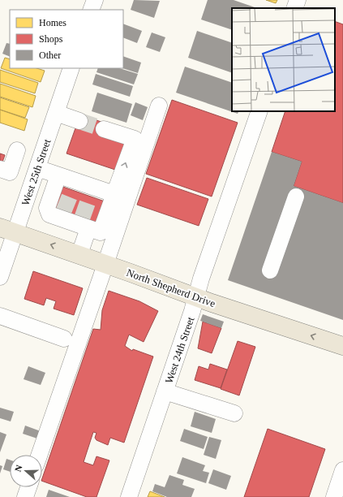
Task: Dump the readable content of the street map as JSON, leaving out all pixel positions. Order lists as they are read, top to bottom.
{
  "streets": {
    "main road": ["North Shepherd Drive"],
    "street": ["West 25th Street", "West 24th Street"]
  },
  "crossings": [
    ["West 25th Street", "North Shepherd Drive"],
    ["North Shepherd Drive", "West 24th Street"]
  ],
  "one_way": ["North Shepherd Drive"],
  "legend": ["Homes", "Shops", "Other"],
  "north": "left"
}
